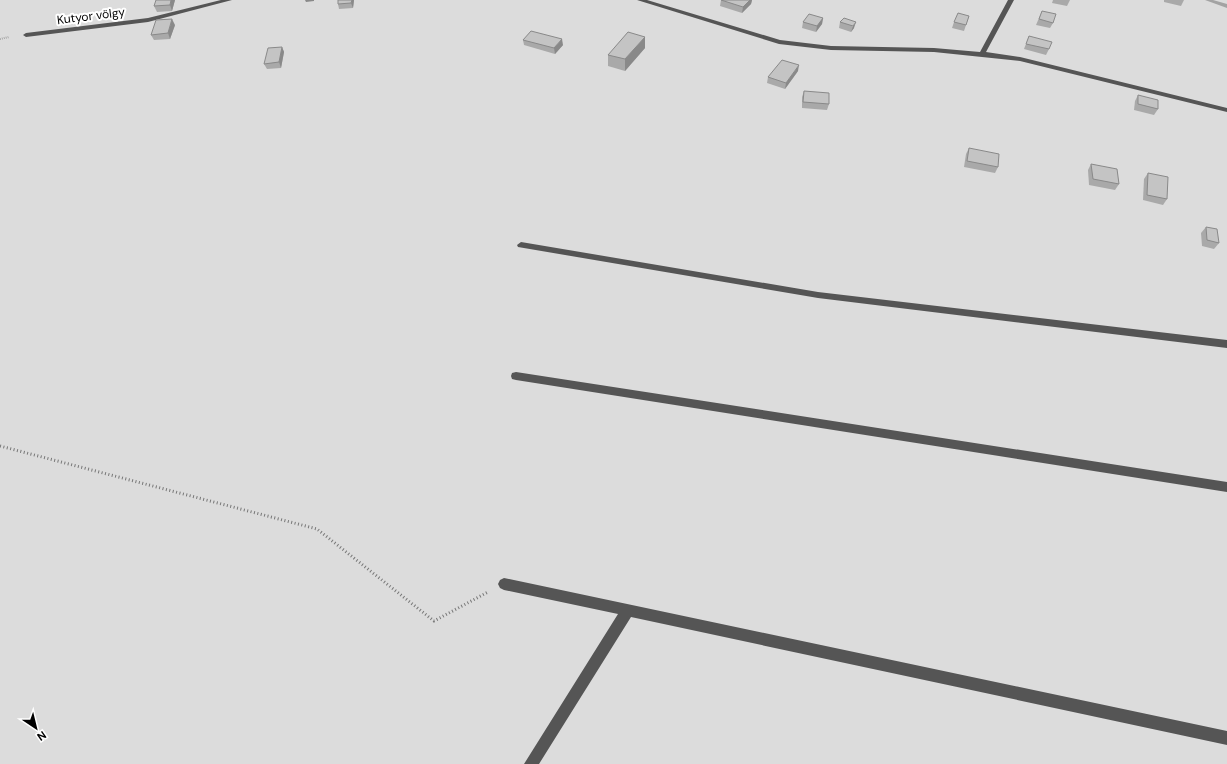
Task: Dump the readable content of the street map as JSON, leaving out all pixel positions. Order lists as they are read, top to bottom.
{
  "streets": {
    "street": ["Kutyor völgy"]
  },
  "north": "bottom right"
}
